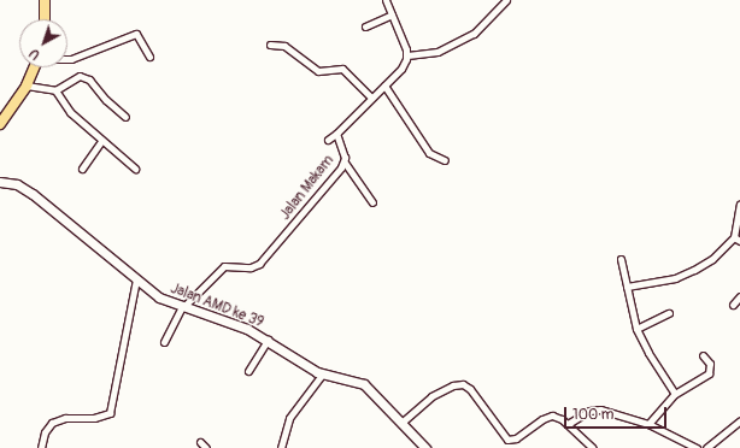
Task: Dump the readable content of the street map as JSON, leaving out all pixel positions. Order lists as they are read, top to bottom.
{
  "streets": {
    "street": ["Jalan Makam", "Jalan AMD ke 39"]
  },
  "crossings": [
    ["Jalan Makam", "Jalan AMD ke 39"]
  ],
  "scale_bar": "100 m",
  "north": "bottom left"
}
